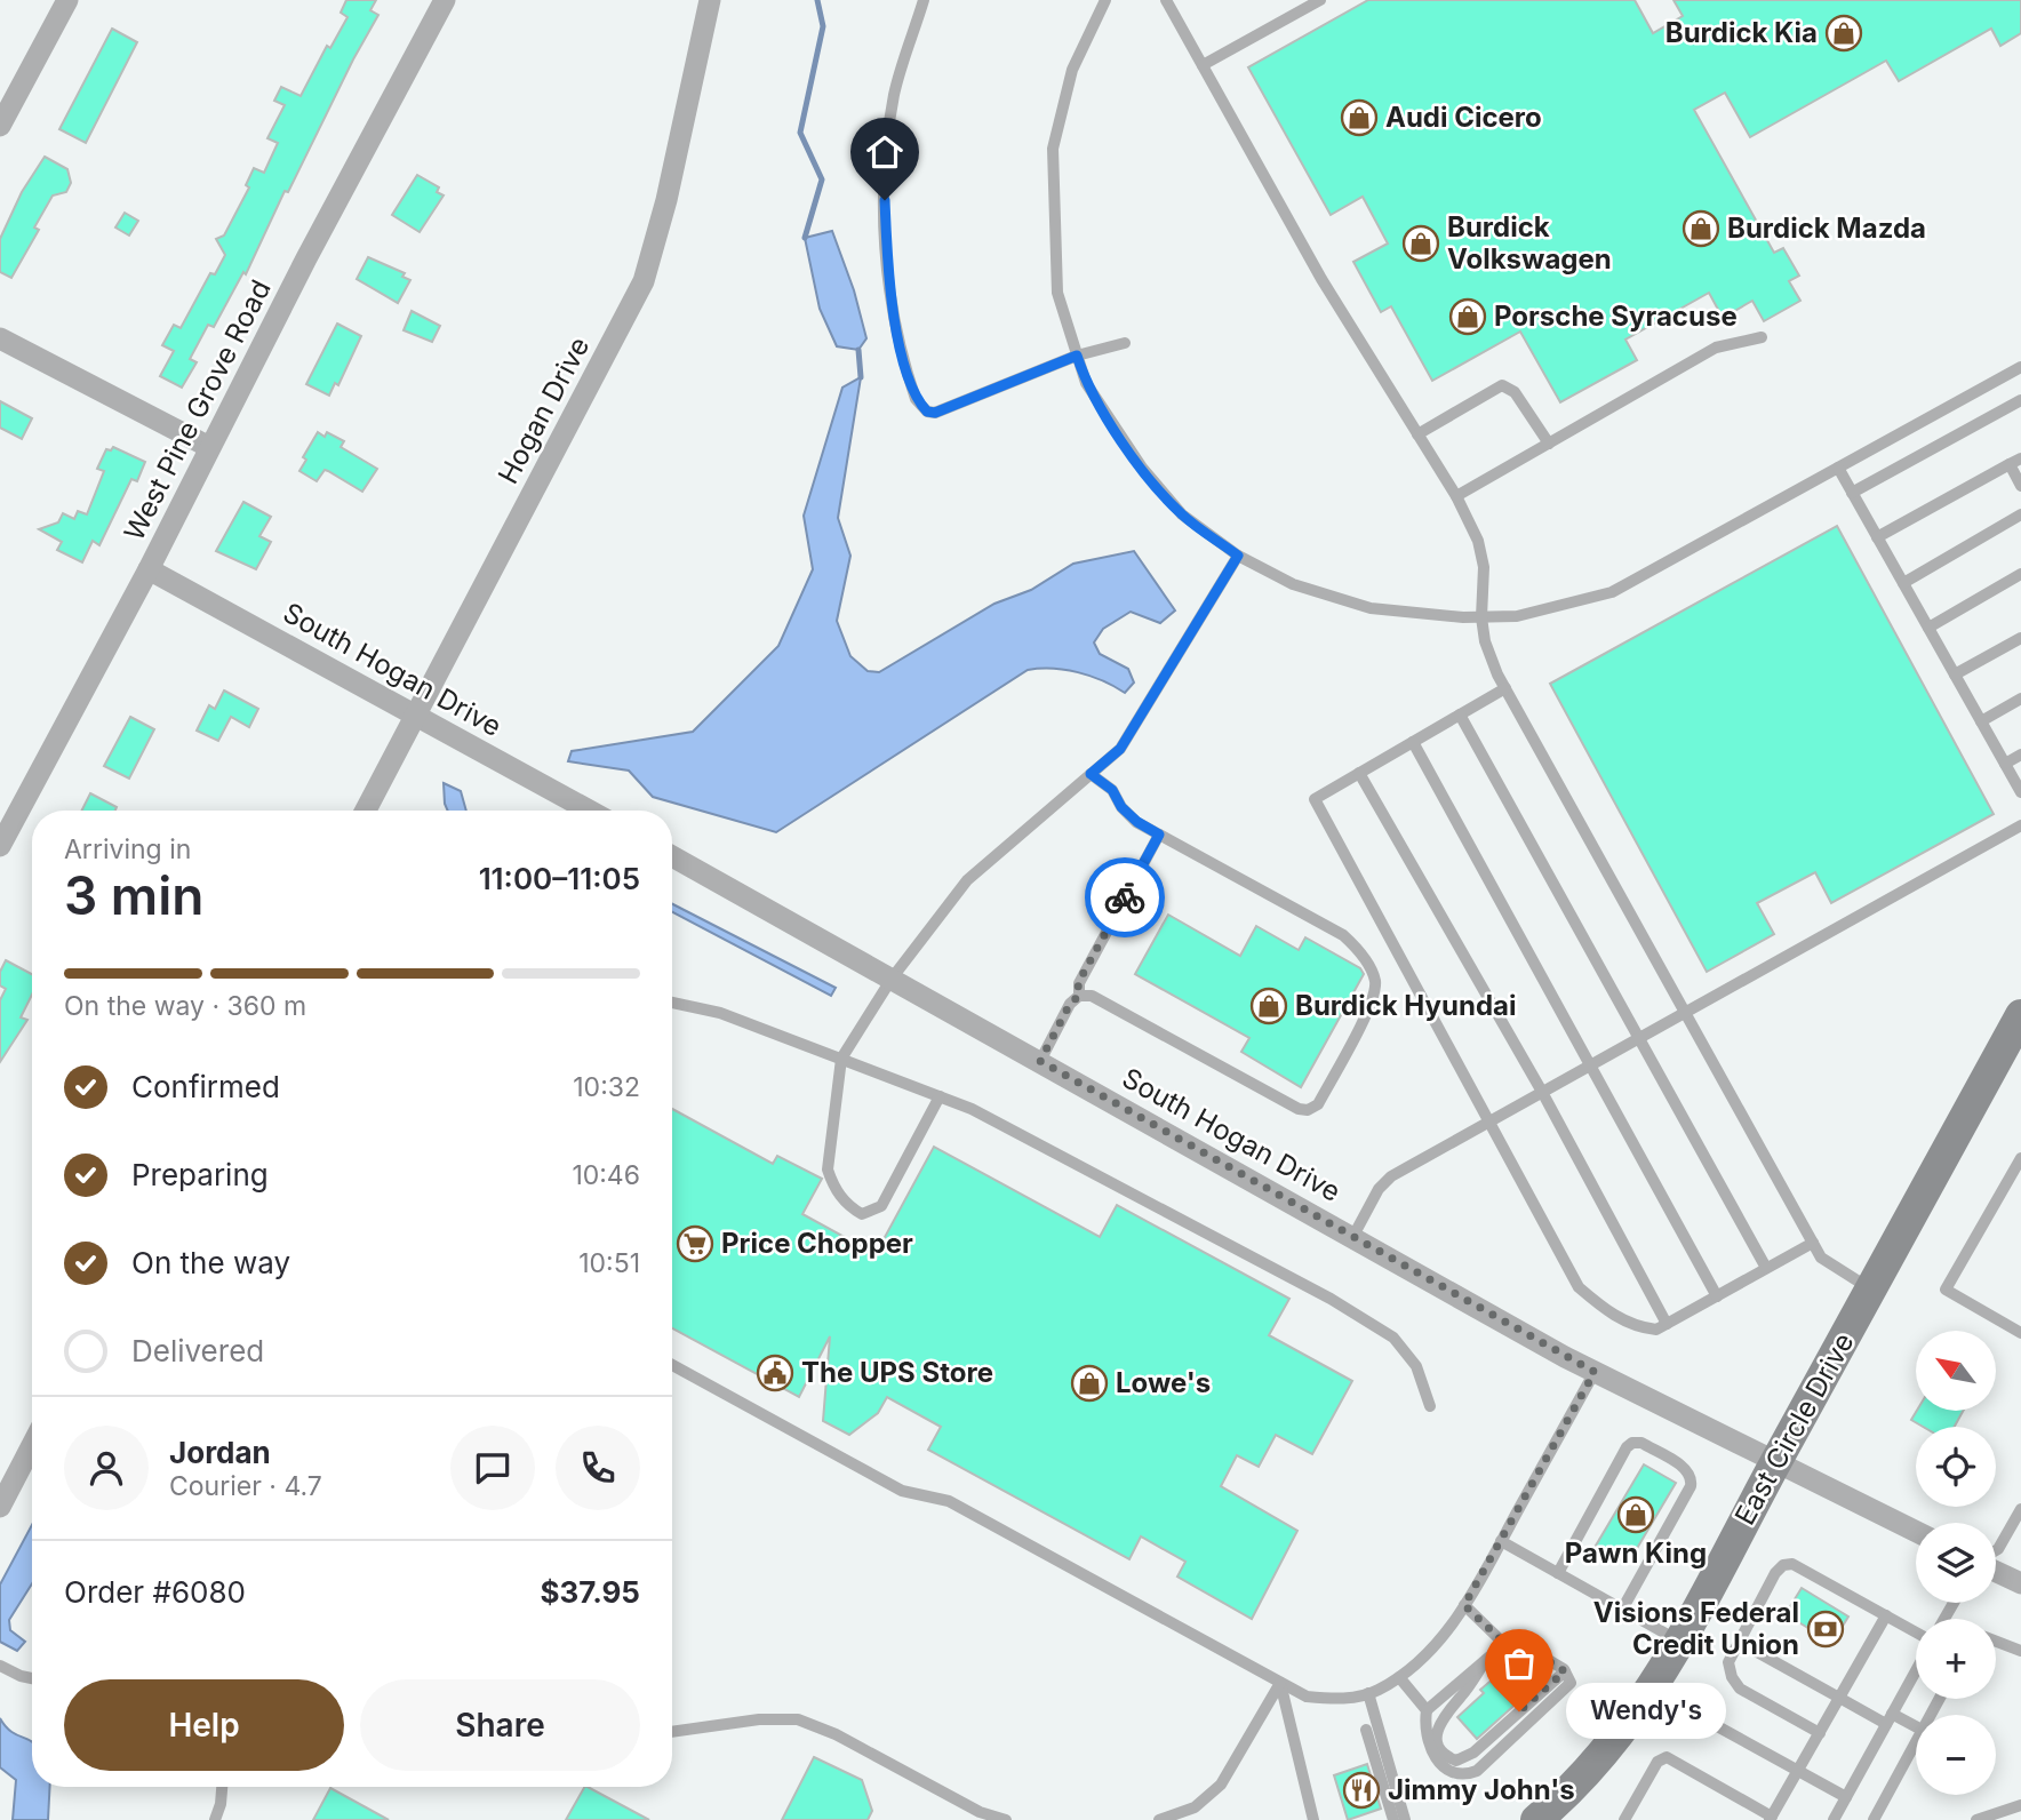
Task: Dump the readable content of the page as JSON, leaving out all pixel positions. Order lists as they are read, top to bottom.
{
  "streets": {
    "street": [
      "West Pine Grove Road",
      "Hogan Drive",
      "South Hogan Drive",
      "East Circle Drive"
    ]
  },
  "crossings": [
    ["West Pine Grove Road", "South Hogan Drive"],
    ["Hogan Drive", "South Hogan Drive"],
    ["South Hogan Drive", "East Circle Drive"]
  ],
  "places": {
    "shop": [
      "Burdick Kia",
      "Audi Cicero",
      "Burdick Mazda",
      "Burdick Volkswagen",
      "Porsche Syracuse",
      "Burdick Hyundai",
      "Lowe's",
      "Pawn King"
    ],
    "supermarket": ["Price Chopper"],
    "public building": ["The UPS Store"],
    "bank": ["Visions Federal Credit Union"],
    "other": ["Wendy's"],
    "restaurant": ["Jimmy John's"]
  },
  "north": "top left",
  "page": {
    "heading": ["3 min", "Arriving in", "11:00–11:05"],
    "panel": [
      "Jordan",
      "Courier · 4.7",
      "Order #6080",
      "$37.95"
    ],
    "bar": "On the way · 360 m",
    "list": [
      ["Confirmed", "10:32"],
      ["Preparing", "10:46"],
      ["On the way", "10:51"],
      "Delivered"
    ],
    "map_buttons": ["+", "−"],
    "buttons": ["Help", "Share"],
    "bubble": "Wendy's"
  }
}
